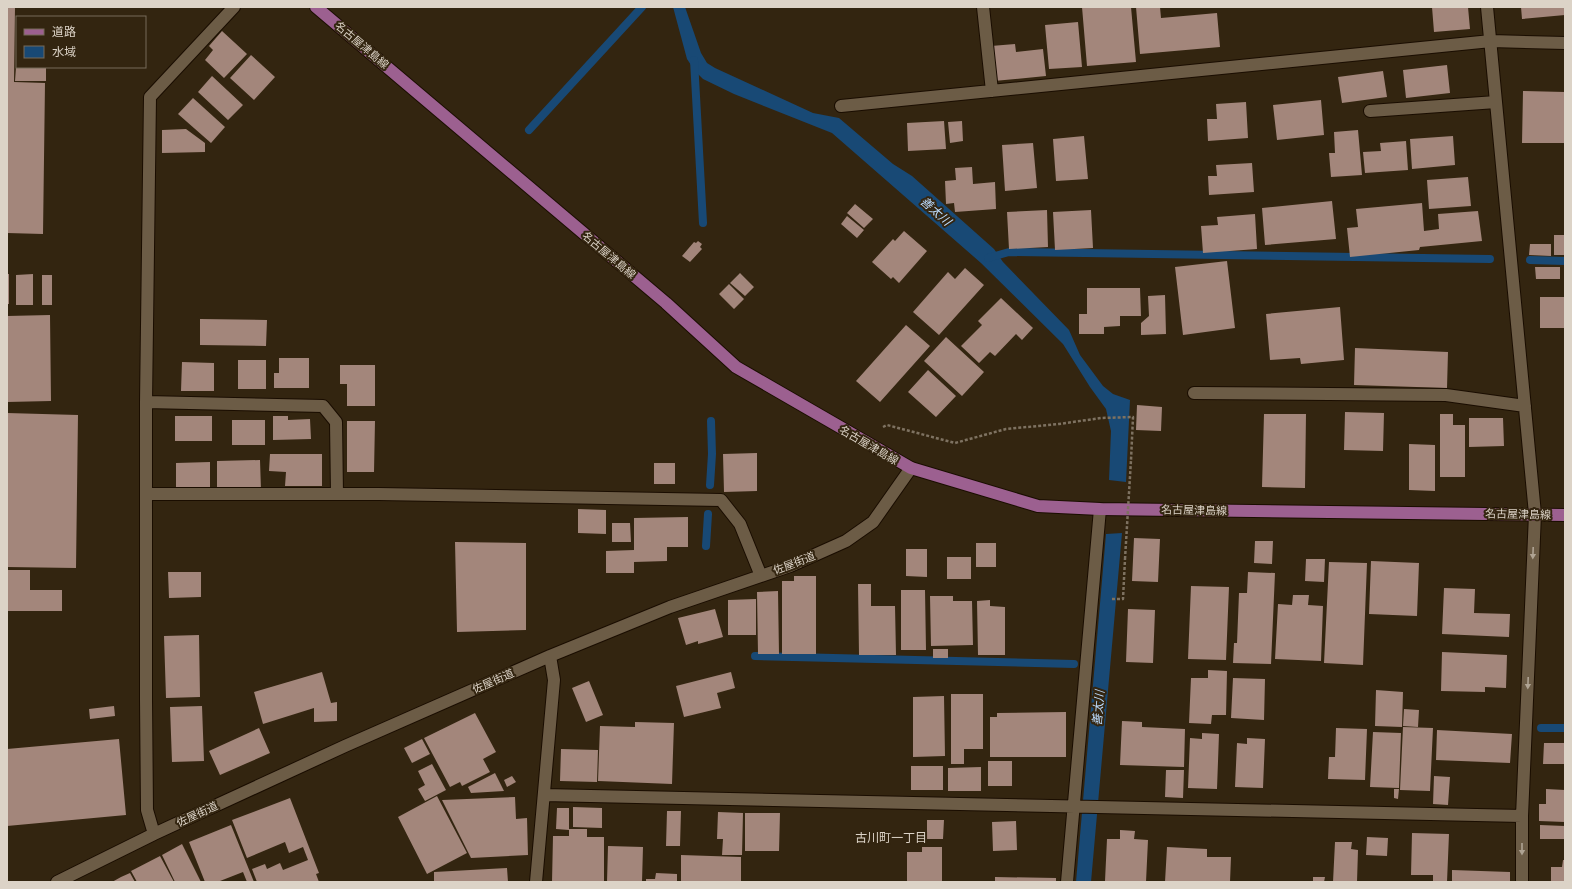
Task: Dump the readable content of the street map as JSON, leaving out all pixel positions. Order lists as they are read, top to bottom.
{
  "streets": {
    "main road": ["名古屋津島線"],
    "street": ["佐屋街道"]
  },
  "crossings": [
    ["名古屋津島線", "佐屋街道"]
  ],
  "districts": ["古川町一丁目"],
  "water": ["善太川"],
  "legend": ["道路", "水域"]
}
